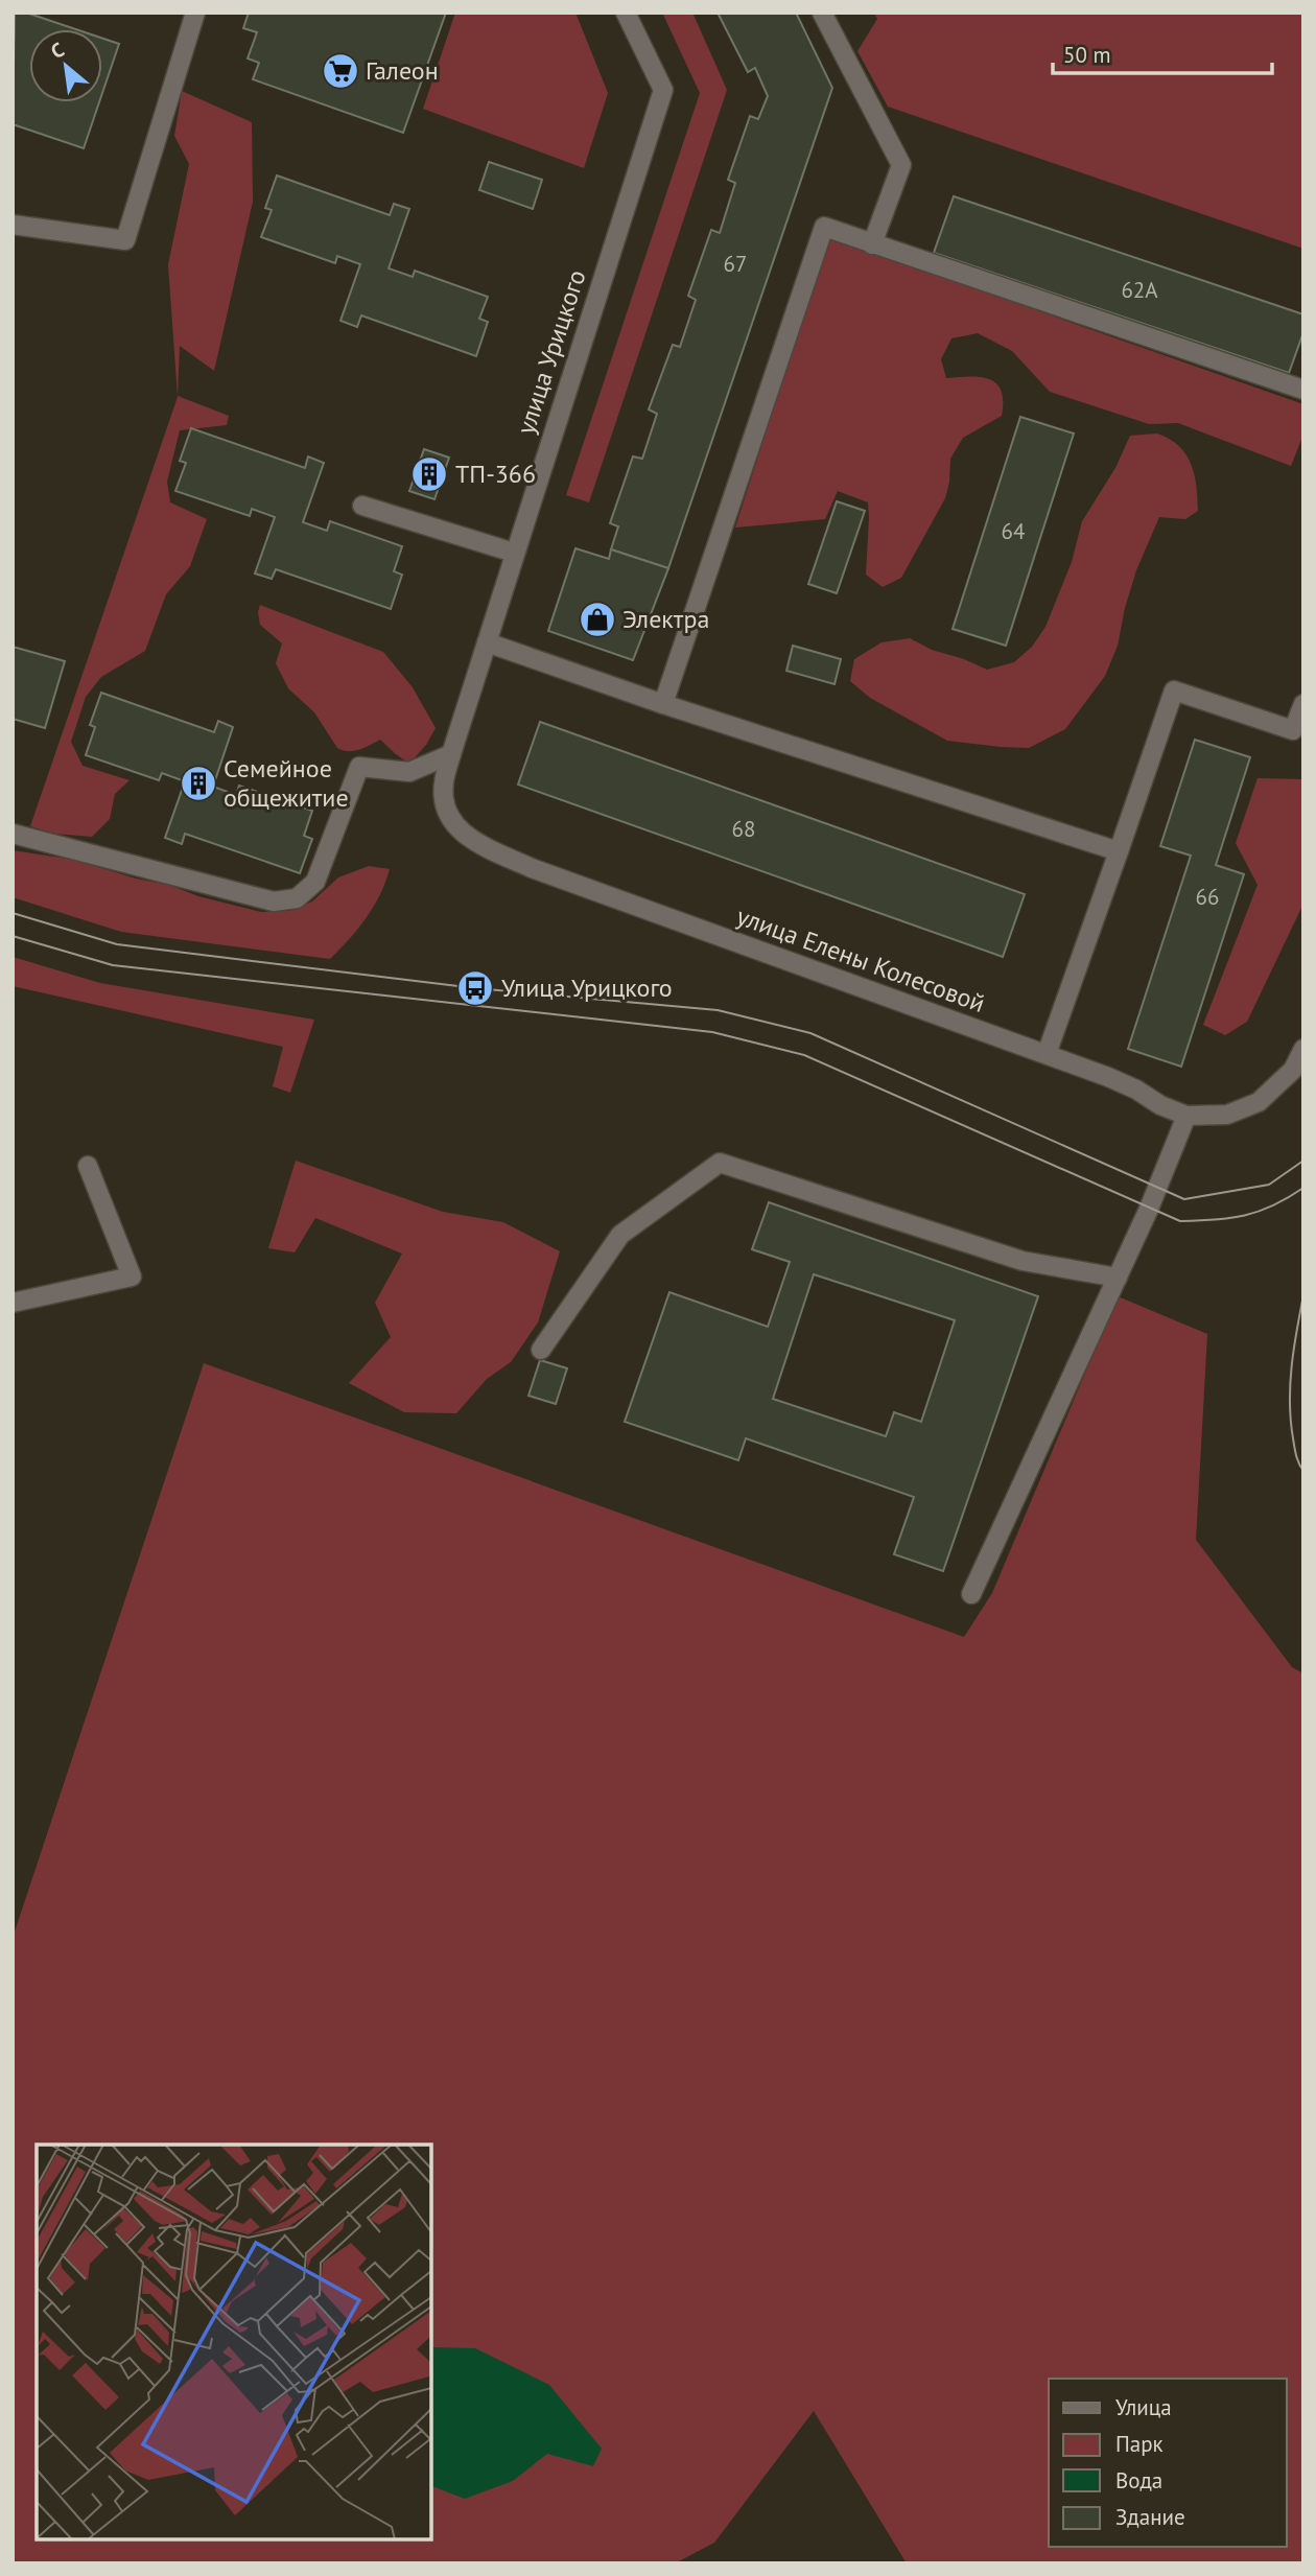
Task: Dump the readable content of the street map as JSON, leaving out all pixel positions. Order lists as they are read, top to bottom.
{
  "streets": {
    "street": ["улица Урицкого", "улица Елены Колесовой"]
  },
  "crossings": [
    ["улица Урицкого", "улица Елены Колесовой"]
  ],
  "places": {
    "supermarket": ["Галеон"],
    "building": ["ТП-366", "Семейное общежитие"],
    "shop": ["Электра"],
    "bus stop": ["Улица Урицкого"]
  },
  "house_numbers": [
    "67",
    "62А",
    "64",
    "68",
    "66"
  ],
  "legend": [
    "Улица",
    "Парк",
    "Вода",
    "Здание"
  ],
  "scale_bar": "50 m",
  "north": "top left"
}
